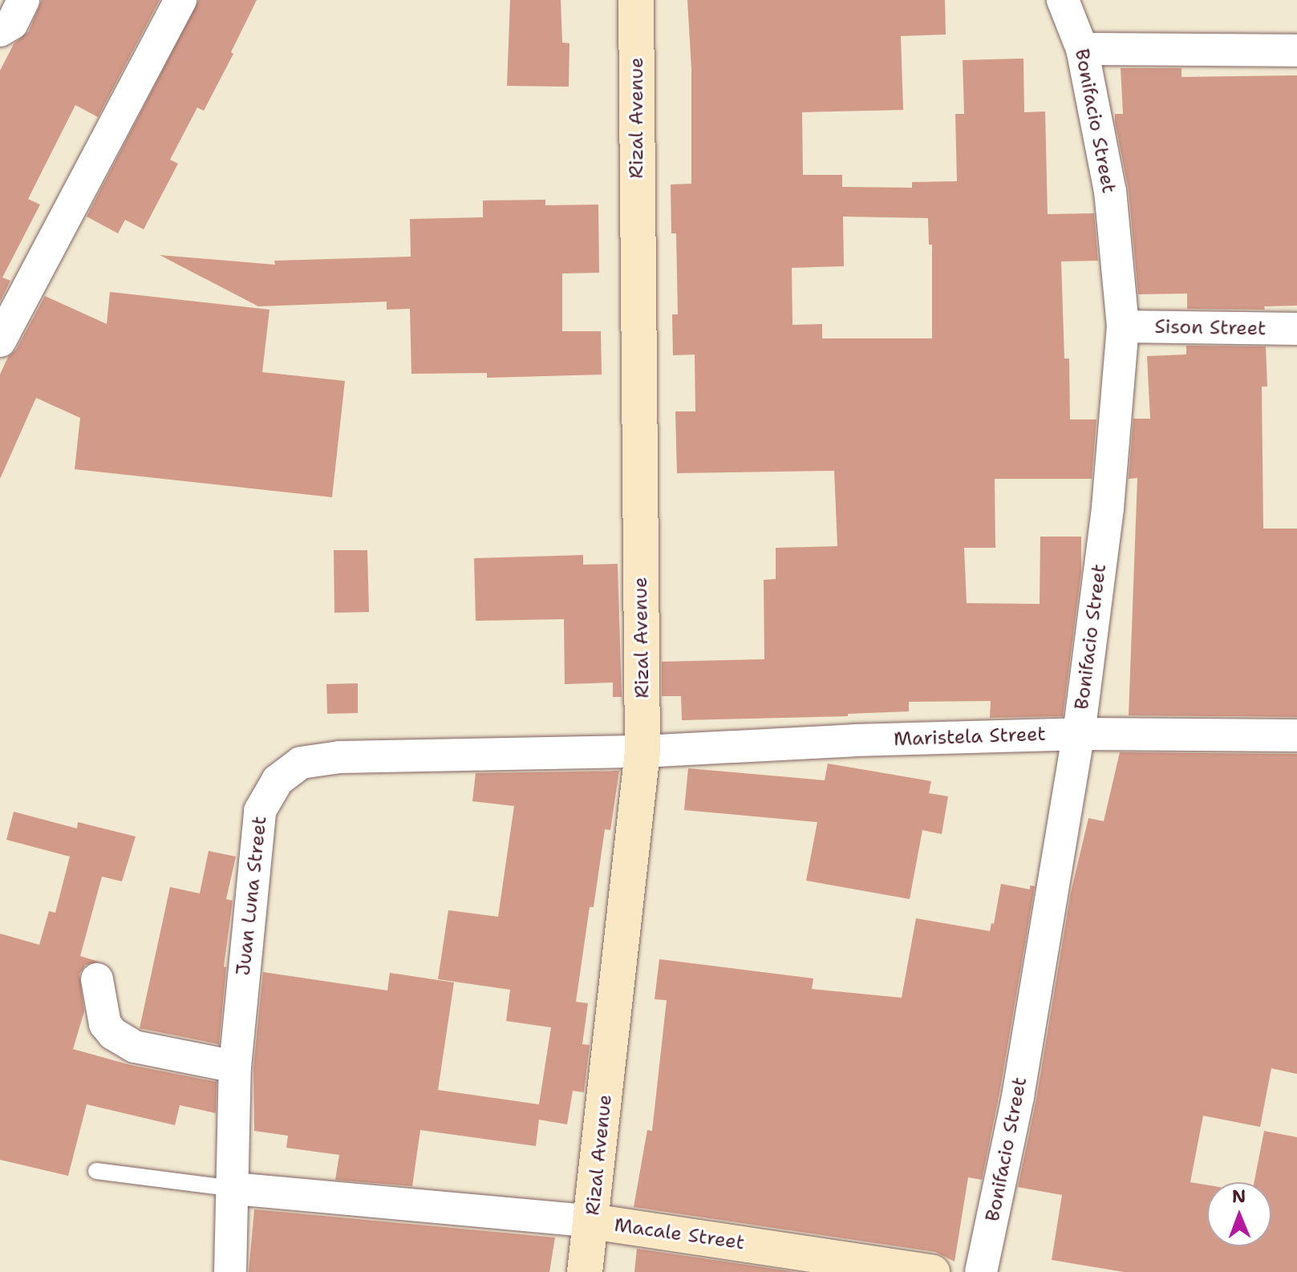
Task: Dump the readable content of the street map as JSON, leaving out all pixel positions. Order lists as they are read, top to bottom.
{
  "streets": {
    "street": [
      "Rizal Avenue",
      "Bonifacio Street",
      "Sison Street",
      "Maristela Street",
      "Juan Luna Street",
      "Macale Street"
    ]
  },
  "crossings": [
    ["Rizal Avenue", "Maristela Street"],
    ["Rizal Avenue", "Juan Luna Street"],
    ["Rizal Avenue", "Macale Street"],
    ["Bonifacio Street", "Sison Street"],
    ["Bonifacio Street", "Maristela Street"],
    ["Maristela Street", "Juan Luna Street"],
    ["Juan Luna Street", "Macale Street"]
  ],
  "north": "top"
}
